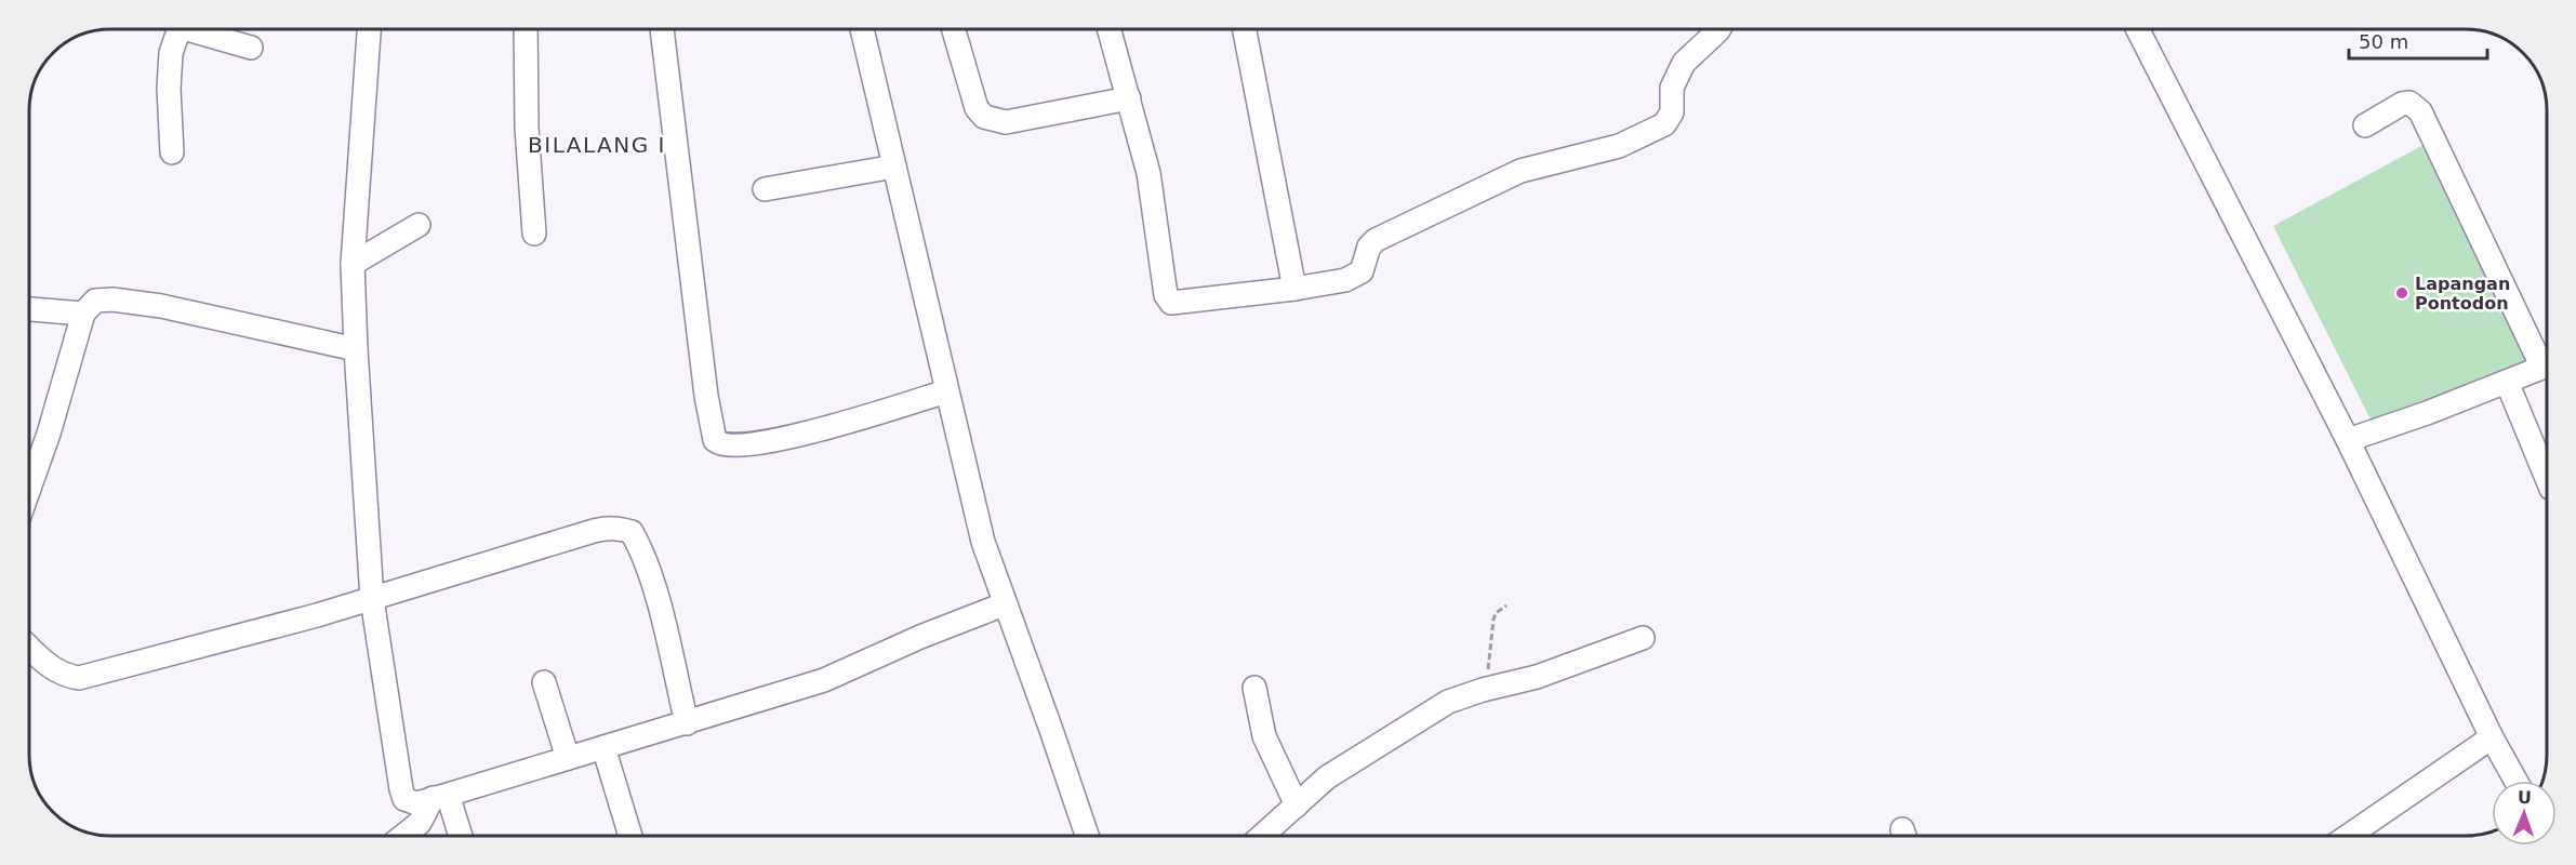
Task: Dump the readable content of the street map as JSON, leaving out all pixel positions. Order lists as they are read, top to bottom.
{
  "districts": ["BILALANG I"],
  "places": ["Lapangan Pontodon"],
  "scale_bar": "50 m",
  "north": "top"
}
